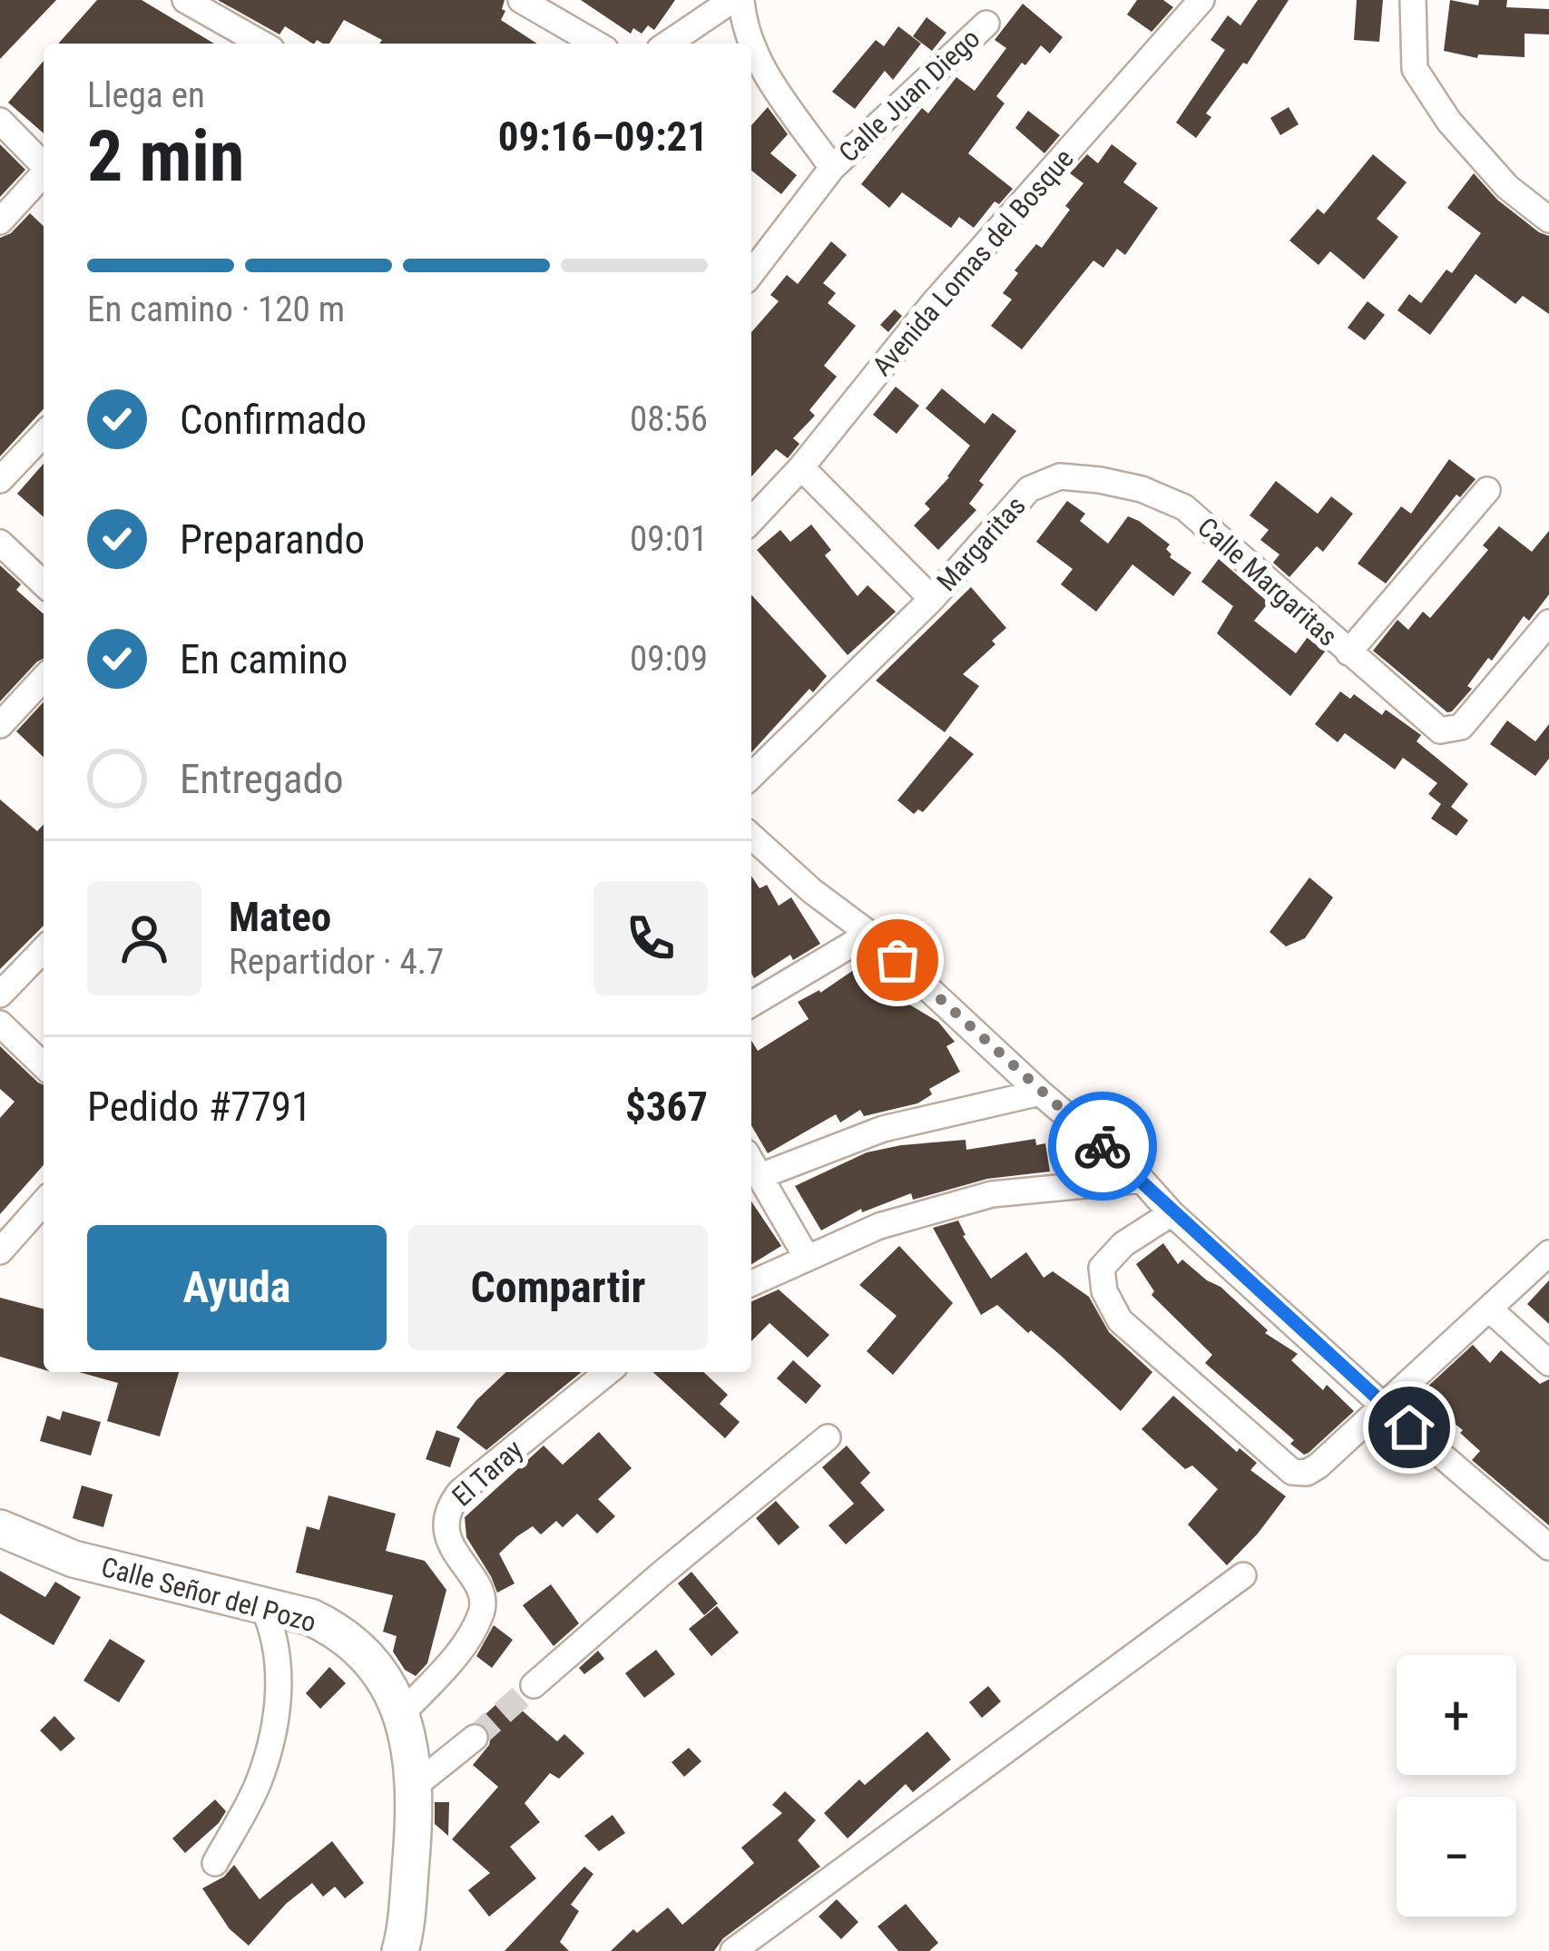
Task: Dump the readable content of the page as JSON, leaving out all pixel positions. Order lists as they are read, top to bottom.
{
  "streets": {
    "street": [
      "Calle Juan Diego",
      "Avenida Lomas del Bosque",
      "Margaritas",
      "Calle Margaritas",
      "El Taray",
      "Calle Señor del Pozo"
    ]
  },
  "crossings": [
    ["Margaritas", "Calle Margaritas"],
    ["El Taray", "Calle Señor del Pozo"]
  ],
  "page": {
    "heading": ["2 min", "Llega en", "09:16–09:21"],
    "panel": [
      "Mateo",
      "Repartidor · 4.7",
      "Pedido #7791",
      "$367"
    ],
    "bar": "En camino · 120 m",
    "list": [
      ["Confirmado", "08:56"],
      ["Preparando", "09:01"],
      ["En camino", "09:09"],
      "Entregado"
    ],
    "buttons": ["Ayuda", "Compartir"],
    "map_buttons": ["+", "−"]
  }
}
